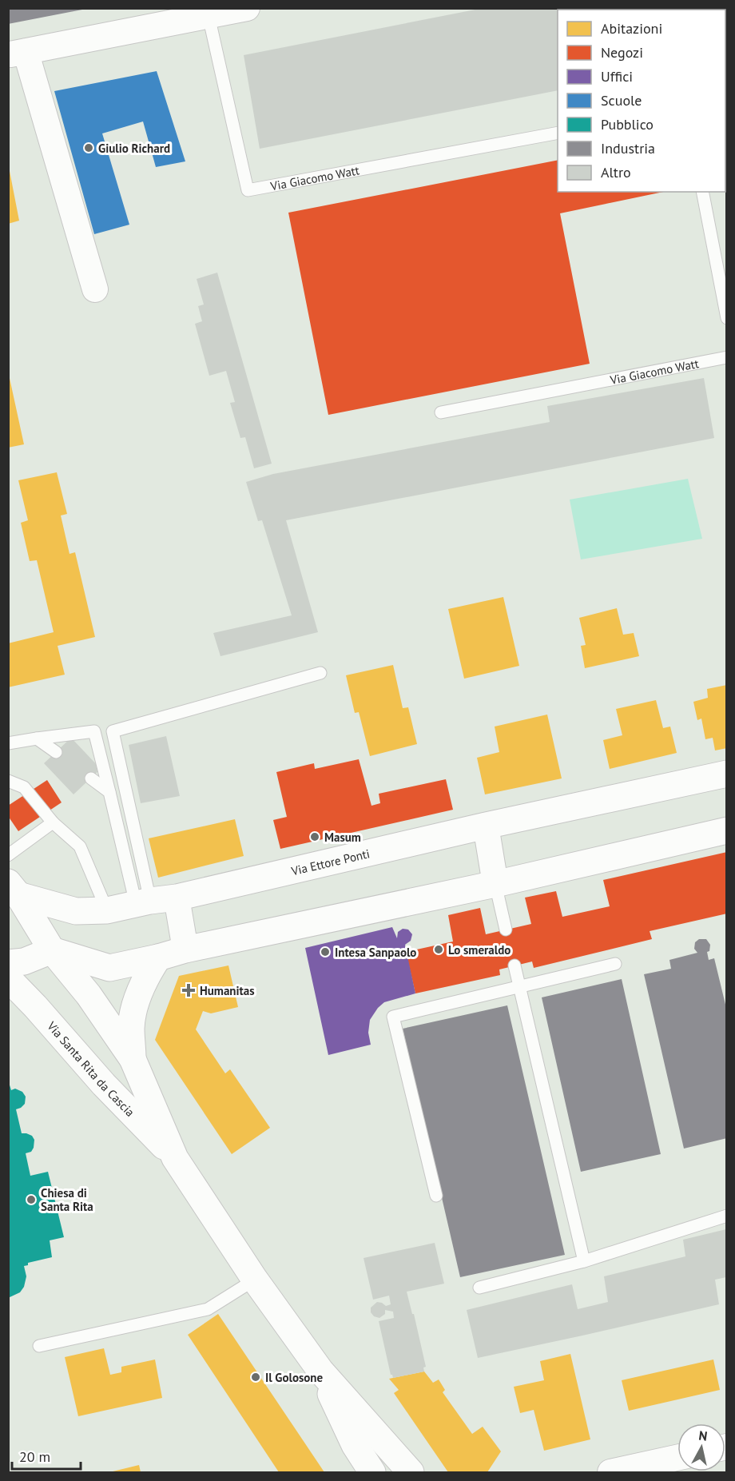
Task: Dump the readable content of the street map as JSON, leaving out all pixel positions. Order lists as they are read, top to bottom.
{
  "streets": {
    "street": ["Via Ettore Ponti", "Via Santa Rita da Cascia"],
    "lane": ["Via Giacomo Watt"]
  },
  "crossings": [
    ["Via Ettore Ponti", "Via Santa Rita da Cascia"]
  ],
  "places": {
    "other": [
      "Giulio Richard",
      "Masum",
      "Lo smeraldo",
      "Intesa Sanpaolo",
      "Chiesa di Santa Rita",
      "Il Golosone"
    ],
    "health": ["Humanitas"]
  },
  "legend": [
    "Abitazioni",
    "Negozi",
    "Uffici",
    "Scuole",
    "Pubblico",
    "Industria",
    "Altro"
  ],
  "scale_bar": "20 m",
  "north": "top"
}
